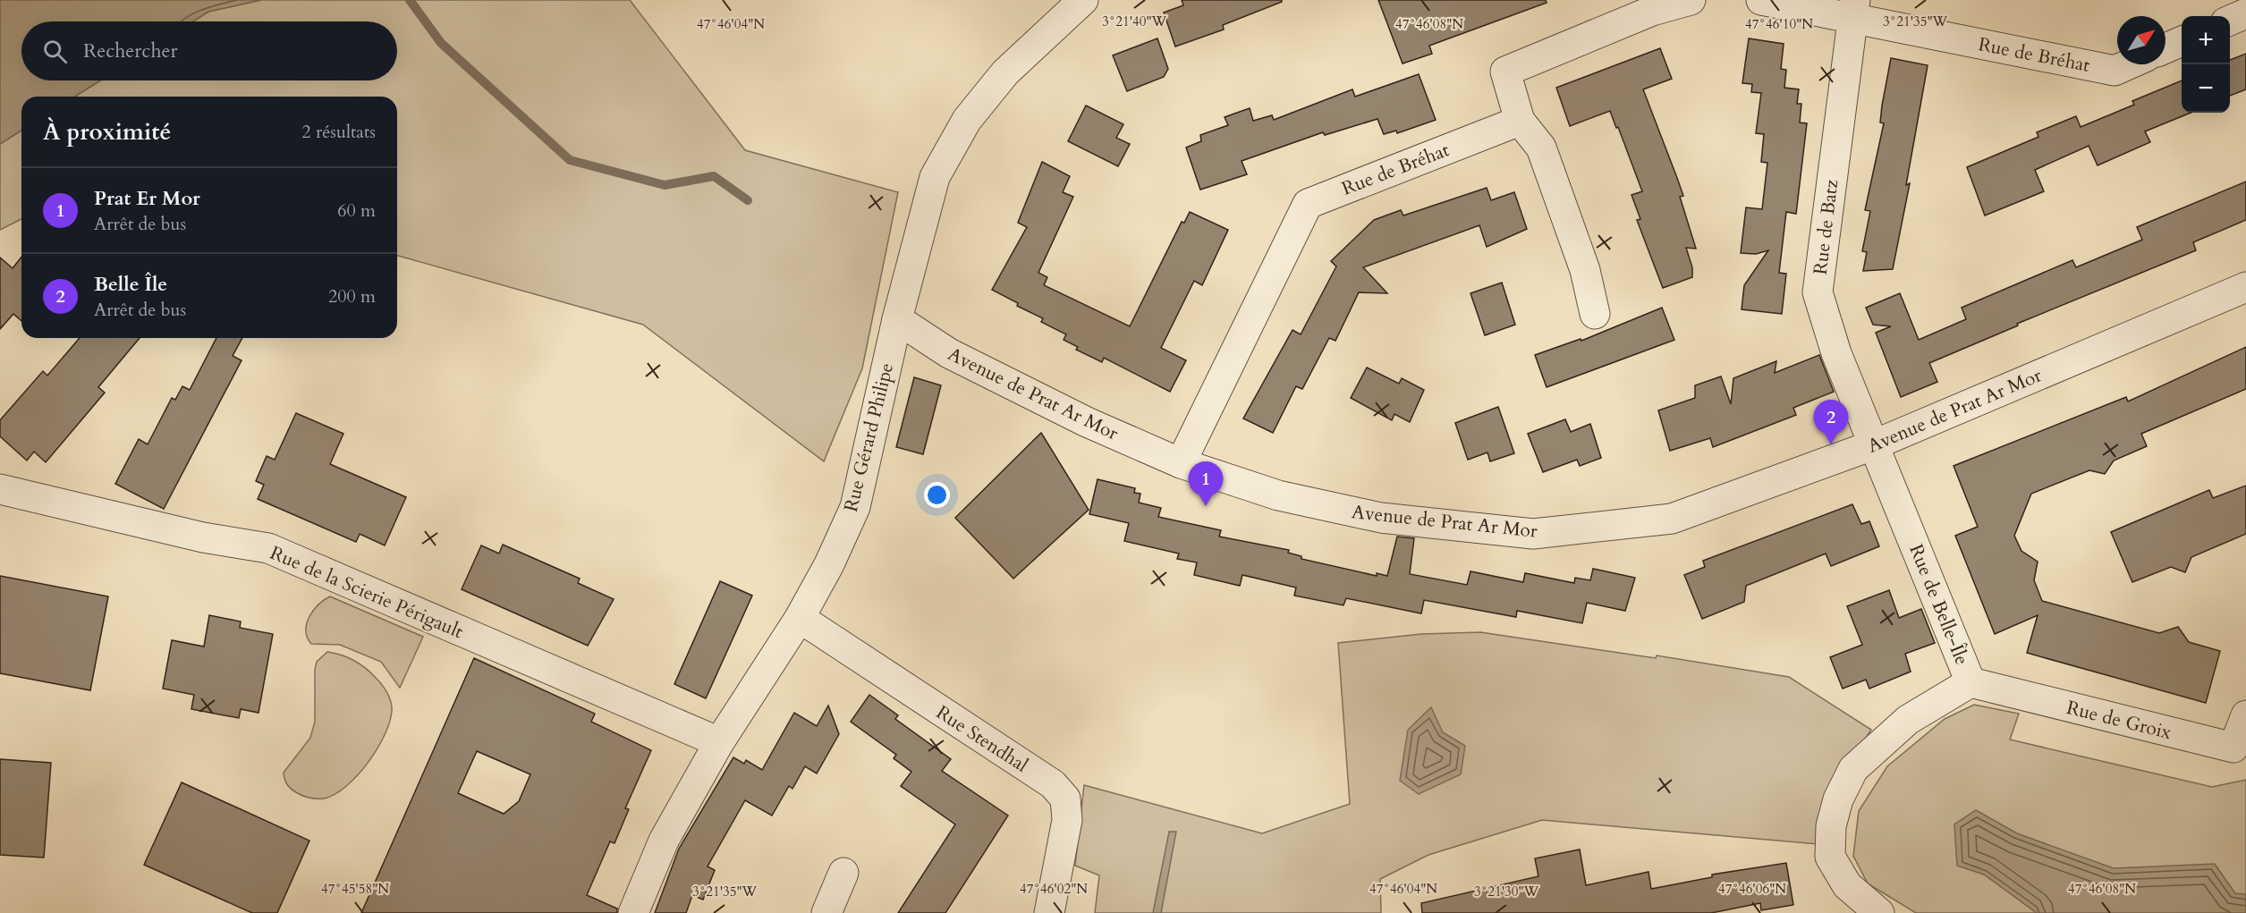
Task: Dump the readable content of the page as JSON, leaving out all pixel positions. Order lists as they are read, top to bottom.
{
  "streets": {
    "street": [
      "Rue de Bréhat",
      "Rue de Batz",
      "Avenue de Prat Ar Mor",
      "Rue Gérard Philipe",
      "Rue de la Scierie Périgault",
      "Rue de Belle-Île",
      "Rue de Groix",
      "Rue Stendhal"
    ]
  },
  "crossings": [
    ["Rue de Bréhat", "Rue de Batz"],
    ["Rue de Bréhat", "Avenue de Prat Ar Mor"],
    ["Rue de Batz", "Avenue de Prat Ar Mor"],
    ["Rue de Batz", "Rue de Belle-Île"],
    ["Avenue de Prat Ar Mor", "Rue Gérard Philipe"],
    ["Avenue de Prat Ar Mor", "Rue de Belle-Île"],
    ["Rue Gérard Philipe", "Rue de la Scierie Périgault"],
    ["Rue Gérard Philipe", "Rue Stendhal"],
    ["Rue de Belle-Île", "Rue de Groix"]
  ],
  "north": "top right",
  "page": {
    "map_buttons": ["+", "−"],
    "search": "Rechercher",
    "heading": ["À proximité", "2 résultats"],
    "list": [
      {
        "mark": "1",
        "name": "Prat Er Mor",
        "note": "Arrêt de bus",
        "value": "60 m"
      },
      {
        "mark": "2",
        "name": "Belle Île",
        "note": "Arrêt de bus",
        "value": "200 m"
      }
    ],
    "pins": ["2", "1"]
  },
  "coordinates": [
    "3°21'40\"W",
    "3°21'35\"W",
    "47°46'04\"N",
    "47°46'08\"N",
    "47°46'10\"N",
    "47°45'58\"N",
    "47°46'02\"N",
    "47°46'06\"N",
    "3°21'30\"W"
  ]
}
